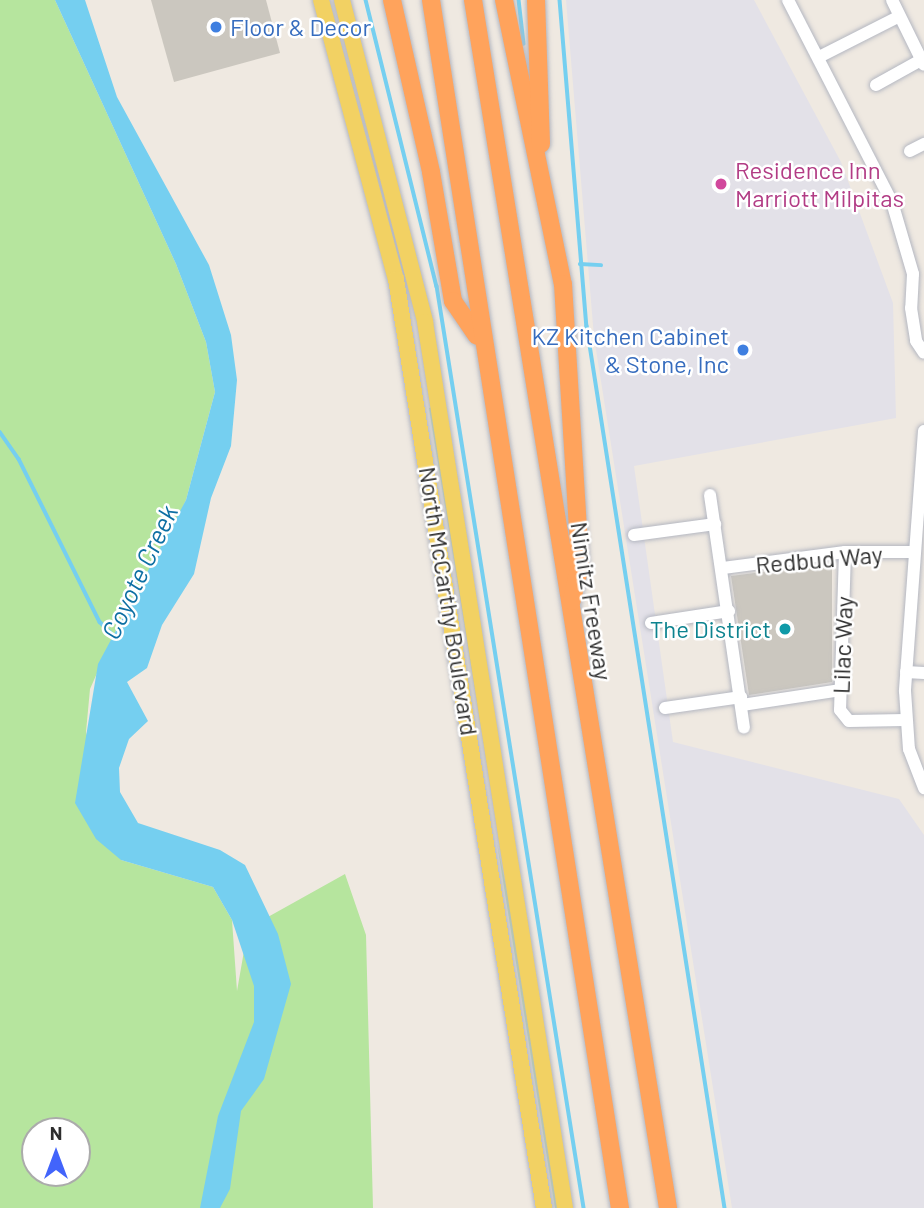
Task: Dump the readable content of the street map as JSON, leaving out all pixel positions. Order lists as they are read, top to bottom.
{
  "streets": {
    "highway": ["Nimitz Freeway"],
    "main road": ["North McCarthy Boulevard"],
    "street": ["Redbud Way", "Lilac Way"]
  },
  "crossings": [
    ["Redbud Way", "Lilac Way"]
  ],
  "water": ["Coyote Creek"],
  "places": [
    "Floor & Decor",
    "Residence Inn Marriott Milpitas",
    "KZ Kitchen Cabinet & Stone, Inc",
    "The District"
  ],
  "north": "top"
}
